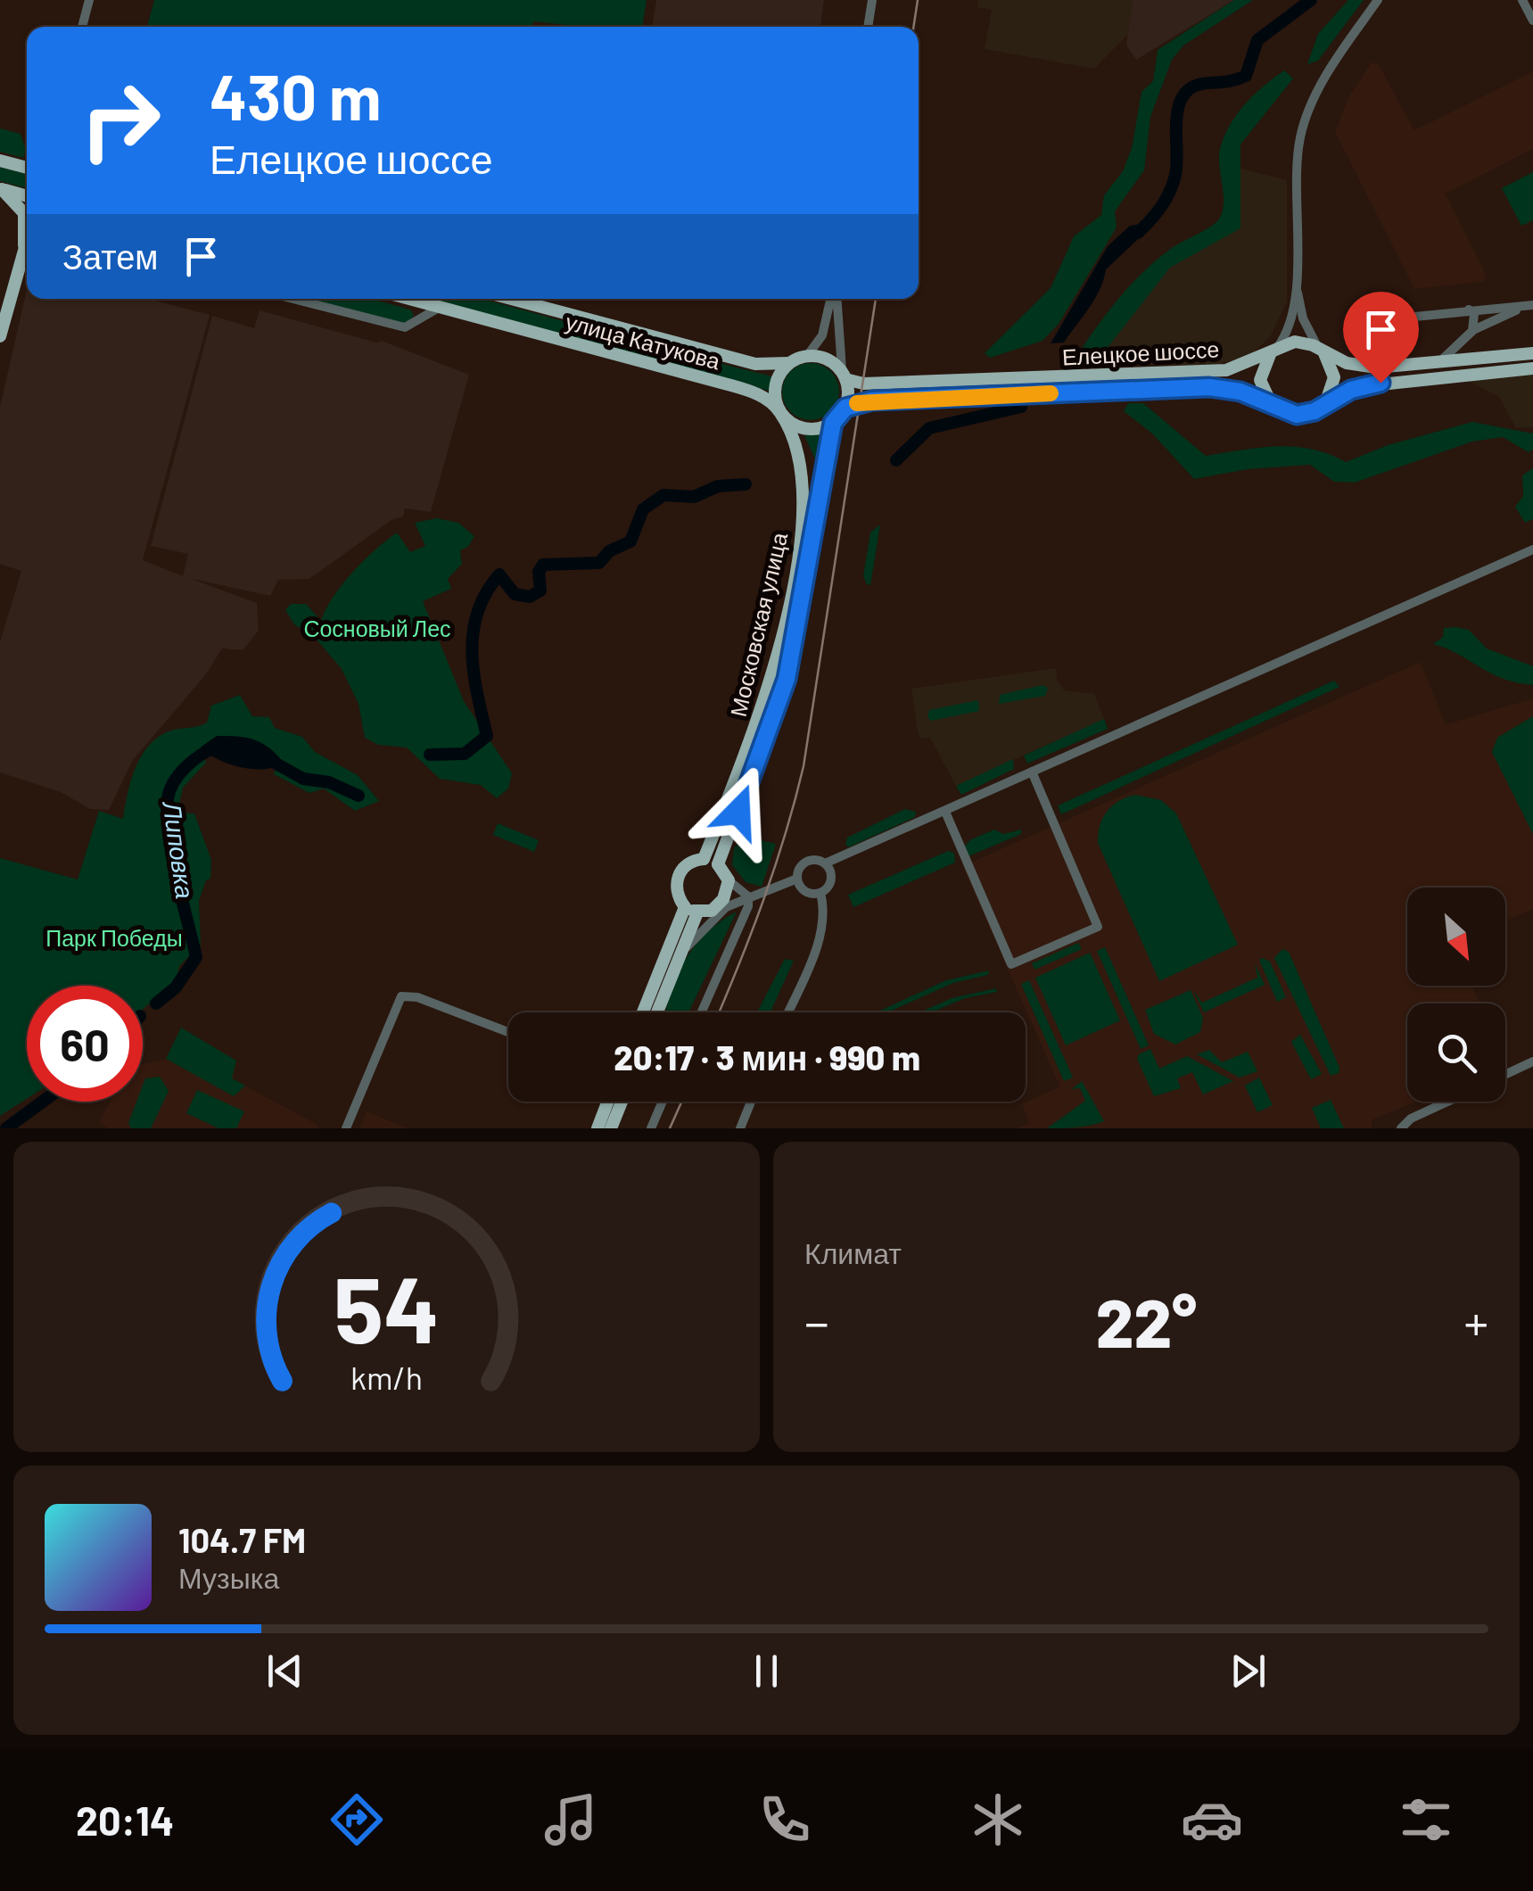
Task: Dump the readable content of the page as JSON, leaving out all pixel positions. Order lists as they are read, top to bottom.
{
  "streets": {
    "main road": ["улица Катукова", "Елецкое шоссе", "Московская улица"]
  },
  "crossings": [
    ["улица Катукова", "Елецкое шоссе"],
    ["улица Катукова", "Московская улица"],
    ["Елецкое шоссе", "Московская улица"]
  ],
  "water": ["Липовка"],
  "parks": ["Сосновый Лес", "Парк Победы"],
  "north": "bottom right",
  "page": {
    "turn": ["430 m", "Елецкое шоссе"],
    "then": "Затем",
    "limit": "60",
    "trip": "20:17 · 3 мин · 990 m",
    "tile": "Климат",
    "heat": ["−", "22°", "+"],
    "song": ["104.7 FM", "Музыка"],
    "tabs": "20:14",
    "gauge": ["54", "km/h"]
  }
}
